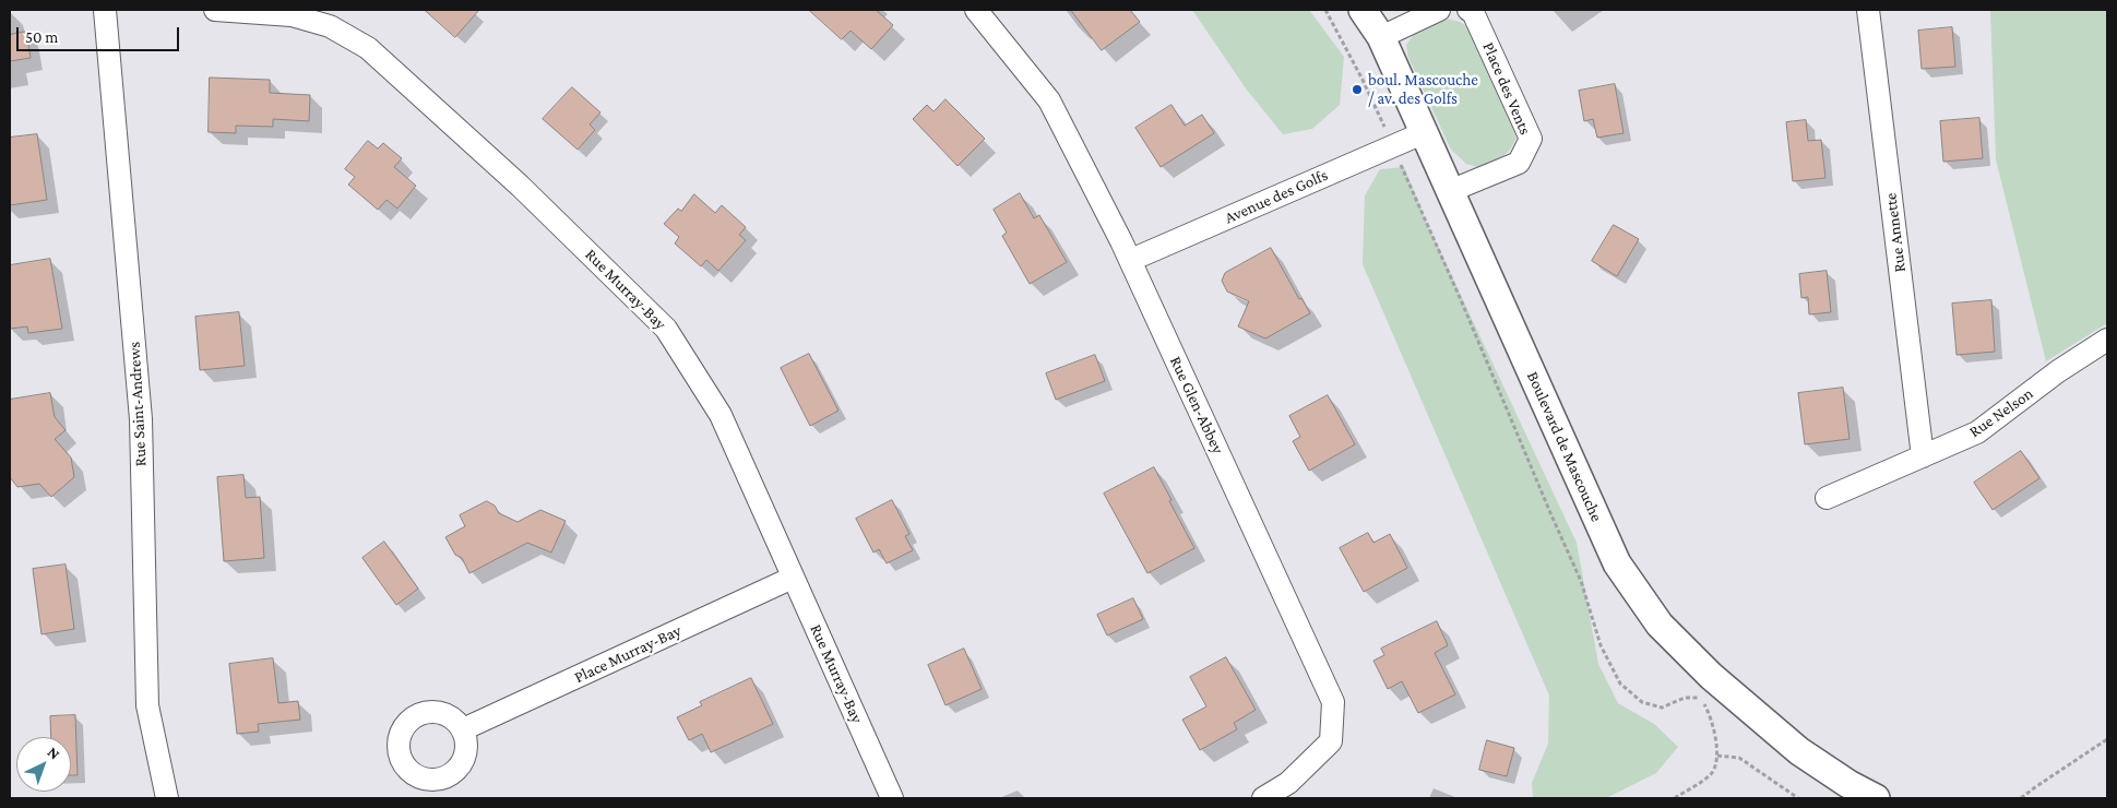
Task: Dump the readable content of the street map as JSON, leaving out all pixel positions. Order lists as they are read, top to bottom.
{
  "streets": {
    "street": [
      "Place des Vents",
      "Avenue des Golfs",
      "Rue Annette",
      "Rue Murray-Bay",
      "Rue Saint-Andrews",
      "Rue Glen-Abbey",
      "Rue Nelson",
      "Boulevard de Mascouche",
      "Place Murray-Bay"
    ]
  },
  "crossings": [
    ["Place des Vents", "Boulevard de Mascouche"],
    ["Avenue des Golfs", "Rue Glen-Abbey"],
    ["Avenue des Golfs", "Boulevard de Mascouche"],
    ["Rue Annette", "Rue Nelson"],
    ["Rue Murray-Bay", "Place Murray-Bay"]
  ],
  "places": ["boul. Mascouche / av. des Golfs"],
  "scale_bar": "50 m",
  "north": "top right"
}
